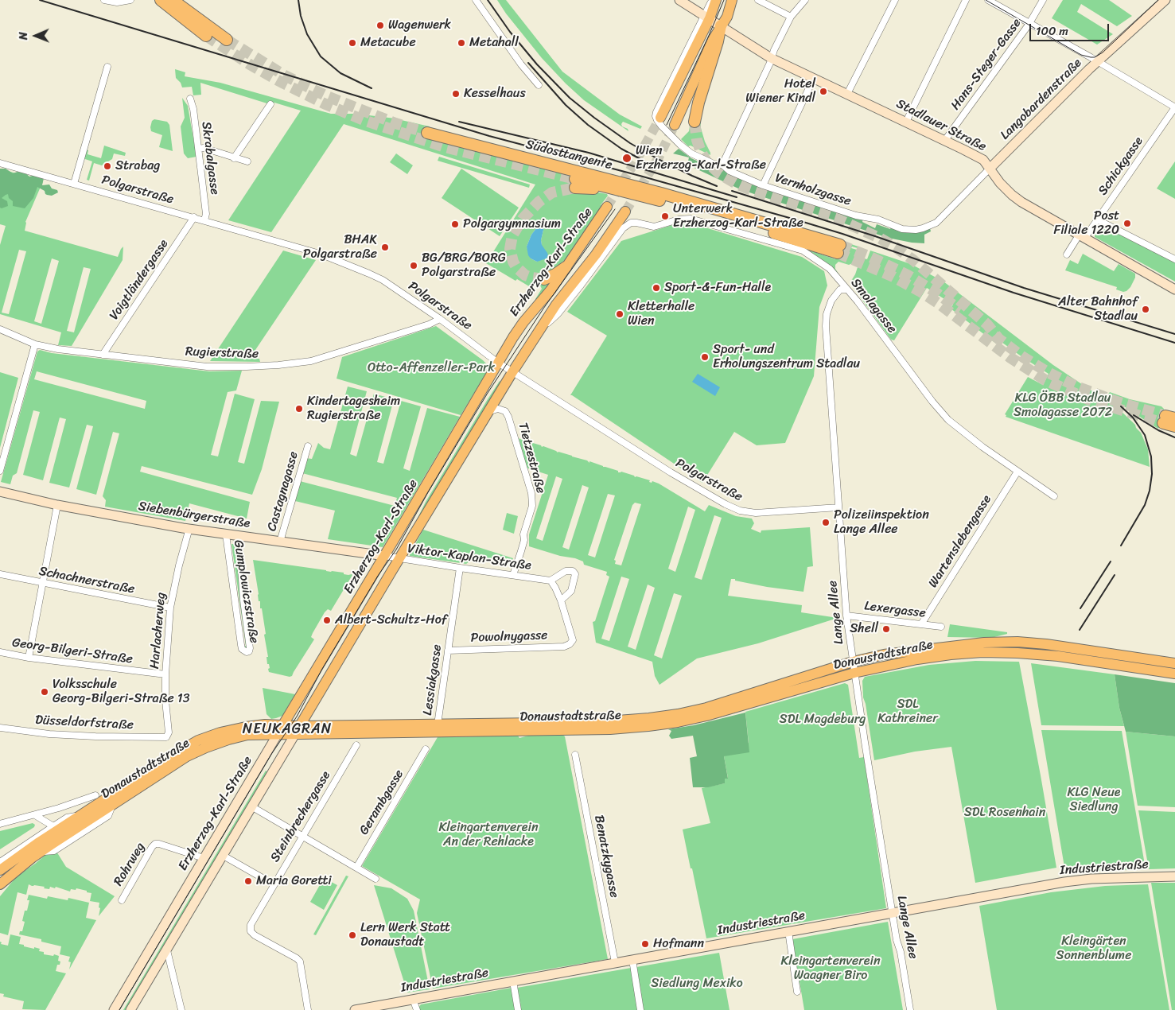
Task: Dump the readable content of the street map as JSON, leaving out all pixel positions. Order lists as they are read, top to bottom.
{
  "streets": {
    "highway": ["Südosttangente"],
    "main road": ["Erzherzog-Karl-Straße", "Donaustadtstraße"],
    "street": [
      "Hans-Steger-Gasse",
      "Langobardenstraße",
      "Stadlauer Straße",
      "Skrabalgasse",
      "Schickgasse",
      "Polgarstraße",
      "Vernholzgasse",
      "Voigtländergasse",
      "Smolagasse",
      "Rugierstraße",
      "Tietzestraße",
      "Castagnagasse",
      "Siebenbürgerstraße",
      "Wartenslebengasse",
      "Viktor-Kaplan-Straße",
      "Schachnerstraße",
      "Gumplowiczstraße",
      "Lexergasse",
      "Lange Allee",
      "Harlacherweg",
      "Powolnygasse",
      "Georg-Bilgeri-Straße",
      "Lessiakgasse",
      "Düsseldorfstraße",
      "Gerambgasse",
      "Steinbrechergasse",
      "Benatzkygasse",
      "Rohrweg",
      "Industriestraße"
    ]
  },
  "crossings": [
    ["Hans-Steger-Gasse", "Stadlauer Straße"],
    ["Langobardenstraße", "Stadlauer Straße"],
    ["Langobardenstraße", "Vernholzgasse"],
    ["Stadlauer Straße", "Schickgasse"],
    ["Skrabalgasse", "Polgarstraße"],
    ["Polgarstraße", "Erzherzog-Karl-Straße"],
    ["Polgarstraße", "Voigtländergasse"],
    ["Polgarstraße", "Rugierstraße"],
    ["Polgarstraße", "Lange Allee"],
    ["Erzherzog-Karl-Straße", "Smolagasse"],
    ["Erzherzog-Karl-Straße", "Tietzestraße"],
    ["Erzherzog-Karl-Straße", "Siebenbürgerstraße"],
    ["Erzherzog-Karl-Straße", "Viktor-Kaplan-Straße"],
    ["Erzherzog-Karl-Straße", "Donaustadtstraße"],
    ["Erzherzog-Karl-Straße", "Rohrweg"],
    ["Voigtländergasse", "Rugierstraße"],
    ["Smolagasse", "Wartenslebengasse"],
    ["Smolagasse", "Lange Allee"],
    ["Tietzestraße", "Viktor-Kaplan-Straße"],
    ["Castagnagasse", "Siebenbürgerstraße"],
    ["Siebenbürgerstraße", "Viktor-Kaplan-Straße"],
    ["Siebenbürgerstraße", "Gumplowiczstraße"],
    ["Siebenbürgerstraße", "Harlacherweg"],
    ["Wartenslebengasse", "Lexergasse"],
    ["Viktor-Kaplan-Straße", "Lessiakgasse"],
    ["Schachnerstraße", "Harlacherweg"],
    ["Lexergasse", "Lange Allee"],
    ["Lange Allee", "Donaustadtstraße"],
    ["Lange Allee", "Industriestraße"],
    ["Harlacherweg", "Georg-Bilgeri-Straße"],
    ["Harlacherweg", "Düsseldorfstraße"],
    ["Powolnygasse", "Lessiakgasse"],
    ["Donaustadtstraße", "Lessiakgasse"],
    ["Benatzkygasse", "Industriestraße"]
  ],
  "districts": ["NEUKAGRAN"],
  "parks": [
    "Otto-Affenzeller-Park",
    "KLG ÖBB Stadlau Smolagasse 2072",
    "SDL Kathreiner",
    "SDL Magdeburg",
    "KLG Neue Siedlung",
    "SDL Rosenhain",
    "Kleingartenverein An der Rehlacke",
    "Kleingärten Sonnenblume",
    "Kleingartenverein Waagner Biro",
    "Siedlung Mexiko"
  ],
  "places": [
    "Wagenwerk",
    "Metacube",
    "Metahall",
    "Hotel Wiener Kindl",
    "Kesselhaus",
    "Wien Erzherzog-Karl-Straße",
    "Strabag",
    "Unterwerk Erzherzog-Karl-Straße",
    "Post Filiale 1220",
    "Polgargymnasium",
    "BHAK Polgarstraße",
    "BG/BRG/BORG Polgarstraße",
    "Sport-&-Fun-Halle",
    "Alter Bahnhof Stadlau",
    "Kletterhalle Wien",
    "Sport- und Erholungszentrum Stadlau",
    "Kindertagesheim Rugierstraße",
    "Polizeiinspektion Lange Allee",
    "Albert-Schultz-Hof",
    "Shell",
    "Volksschule Georg-Bilgeri-Straße 13",
    "Maria Goretti",
    "Lern Werk Statt Donaustadt",
    "Hofmann"
  ],
  "scale_bar": "100 m",
  "north": "left"
}
